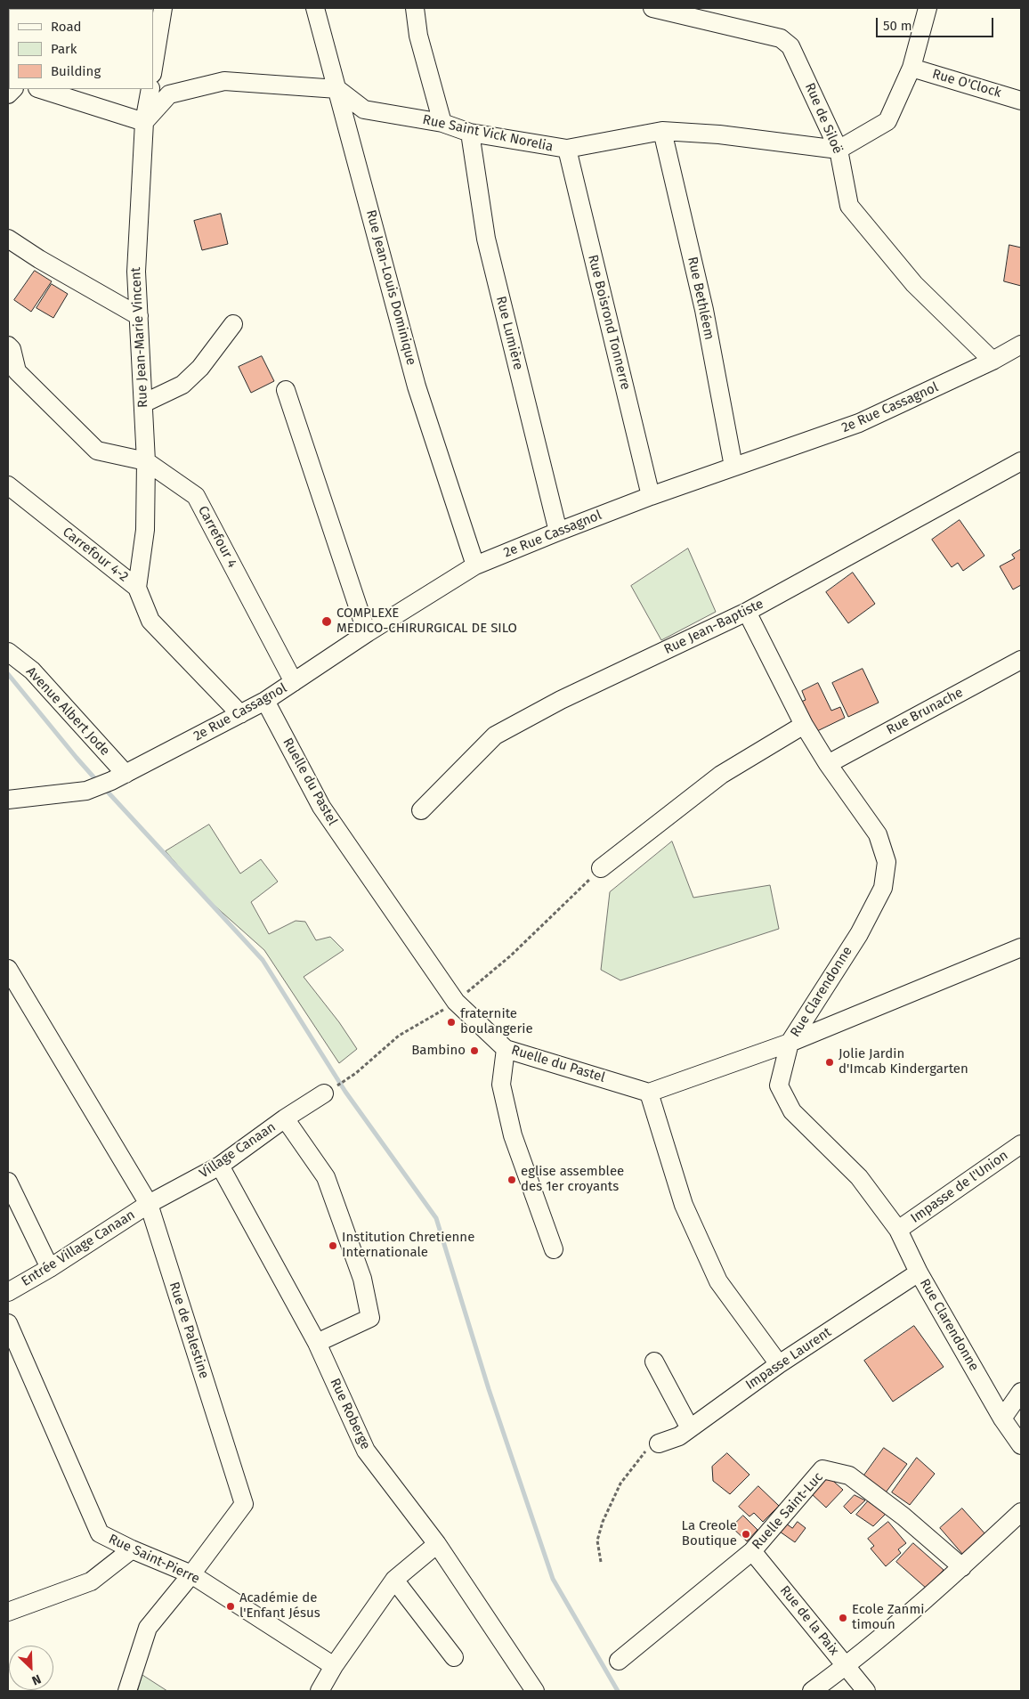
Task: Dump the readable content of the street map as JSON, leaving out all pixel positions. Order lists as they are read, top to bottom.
{
  "streets": {
    "street": [
      "Rue O'Clock",
      "Rue de Siloë",
      "Rue Saint Vick Norelia",
      "Rue Jean-Louis Dominique",
      "Rue Bethléem",
      "Rue Boisrond Tonnerre",
      "Rue Lumière",
      "Rue Jean-Marie Vincent",
      "2e Rue Cassagnol",
      "Carrefour 4",
      "Carrefour 4-2",
      "Rue Jean-Baptiste",
      "Avenue Albert Jode",
      "Rue Brunache",
      "Ruelle du Pastel",
      "Rue Clarendonne",
      "Village Canaan",
      "Impasse de l'Union",
      "Entrée Village Canaan",
      "Rue de Palestine",
      "Impasse Laurent",
      "Rue Roberge",
      "Ruelle Saint-Luc",
      "Rue Saint-Pierre",
      "Rue de la Paix"
    ]
  },
  "crossings": [
    ["Rue de Siloë", "Rue Saint Vick Norelia"],
    ["Rue de Siloë", "2e Rue Cassagnol"],
    ["Rue Saint Vick Norelia", "Rue Jean-Louis Dominique"],
    ["Rue Saint Vick Norelia", "Rue Bethléem"],
    ["Rue Saint Vick Norelia", "Rue Boisrond Tonnerre"],
    ["Rue Saint Vick Norelia", "Rue Lumière"],
    ["Rue Jean-Louis Dominique", "2e Rue Cassagnol"],
    ["Rue Bethléem", "2e Rue Cassagnol"],
    ["Rue Boisrond Tonnerre", "2e Rue Cassagnol"],
    ["Rue Lumière", "2e Rue Cassagnol"],
    ["Rue Jean-Marie Vincent", "Carrefour 4"],
    ["Rue Jean-Marie Vincent", "Carrefour 4-2"],
    ["2e Rue Cassagnol", "Carrefour 4"],
    ["2e Rue Cassagnol", "Carrefour 4-2"],
    ["2e Rue Cassagnol", "Avenue Albert Jode"],
    ["2e Rue Cassagnol", "Ruelle du Pastel"],
    ["Rue Jean-Baptiste", "Rue Clarendonne"],
    ["Rue Brunache", "Rue Clarendonne"],
    ["Rue Clarendonne", "Impasse de l'Union"],
    ["Rue Clarendonne", "Impasse Laurent"],
    ["Village Canaan", "Entrée Village Canaan"],
    ["Village Canaan", "Rue de Palestine"],
    ["Village Canaan", "Rue Roberge"],
    ["Entrée Village Canaan", "Rue de Palestine"],
    ["Rue de Palestine", "Rue Saint-Pierre"],
    ["Ruelle Saint-Luc", "Rue de la Paix"]
  ],
  "places": [
    "COMPLEXE MEDICO-CHIRURGICAL DE SILO",
    "fraternite boulangerie",
    "Bambino",
    "Jolie Jardin d'Imcab Kindergarten",
    "eglise assemblee des 1er croyants",
    "Institution Chretienne Internationale",
    "La Creole Boutique",
    "Académie de l'Enfant Jésus",
    "Ecole Zanmi timoun"
  ],
  "legend": ["Road", "Park", "Building"],
  "scale_bar": "50 m",
  "north": "bottom right"
}
